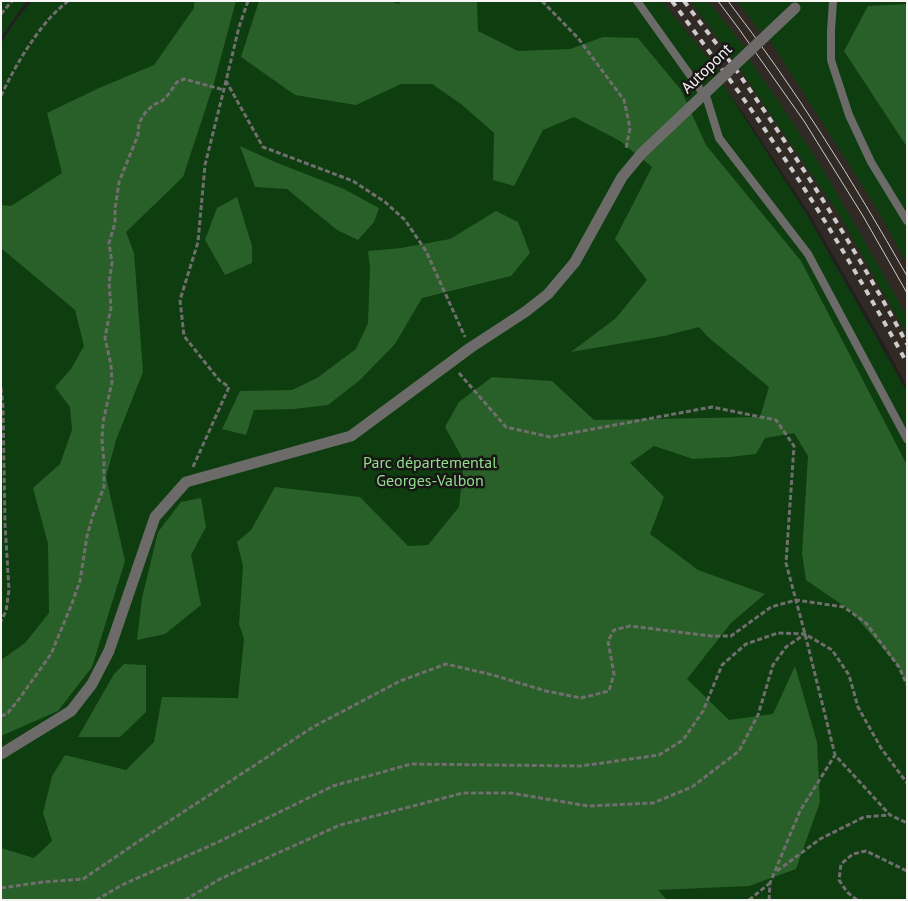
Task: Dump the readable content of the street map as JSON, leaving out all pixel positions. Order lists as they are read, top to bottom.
{
  "streets": {
    "street": ["Autopont"]
  },
  "parks": ["Parc départemental Georges-Valbon"]
}
